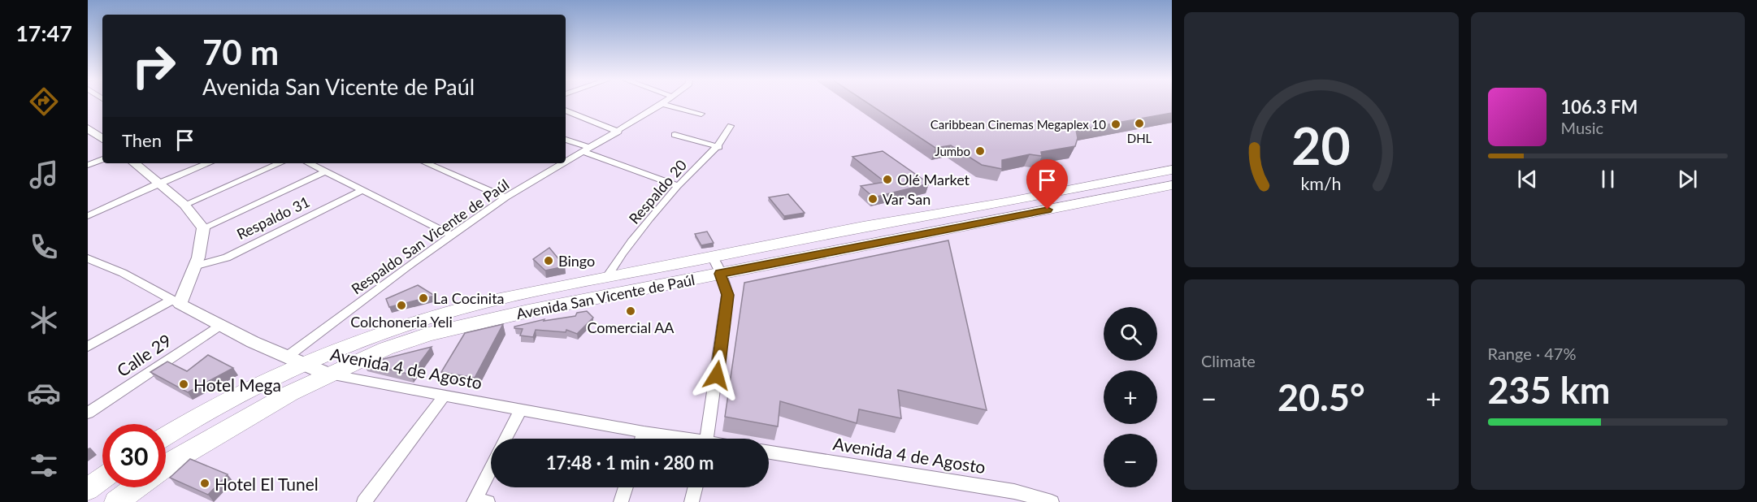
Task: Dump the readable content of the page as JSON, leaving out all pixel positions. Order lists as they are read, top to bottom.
{
  "streets": {
    "main road": ["Avenida San Vicente de Paúl", "Avenida 4 de Agosto"],
    "street": [
      "Respaldo 20",
      "Respaldo 31",
      "Respaldo San Vicente de Paúl",
      "Calle 29"
    ]
  },
  "crossings": [
    ["Respaldo 20", "Avenida San Vicente de Paúl"],
    ["Respaldo San Vicente de Paúl", "Avenida San Vicente de Paúl"],
    ["Respaldo San Vicente de Paúl", "Avenida 4 de Agosto"],
    ["Avenida San Vicente de Paúl", "Avenida 4 de Agosto"],
    ["Calle 29", "Avenida 4 de Agosto"]
  ],
  "places": [
    "DHL",
    "Caribbean Cinemas Megaplex 10",
    "Jumbo",
    "Olé Market",
    "Var San",
    "Bingo",
    "La Cocinita",
    "Colchoneria Yeli",
    "Comercial AA",
    "Hotel Mega",
    "Hotel El Tunel"
  ],
  "page": {
    "tabs": "17:47",
    "turn": ["70 m", "Avenida San Vicente de Paúl"],
    "song": ["106.3 FM", "Music"],
    "then": "Then",
    "tile": [
      "Climate",
      ["Range · 47%", "235 km"]
    ],
    "map_buttons": ["+", "−"],
    "heat": ["−", "20.5°", "+"],
    "limit": "30",
    "trip": "17:48 · 1 min · 280 m",
    "gauge": ["20", "km/h"]
  }
}
